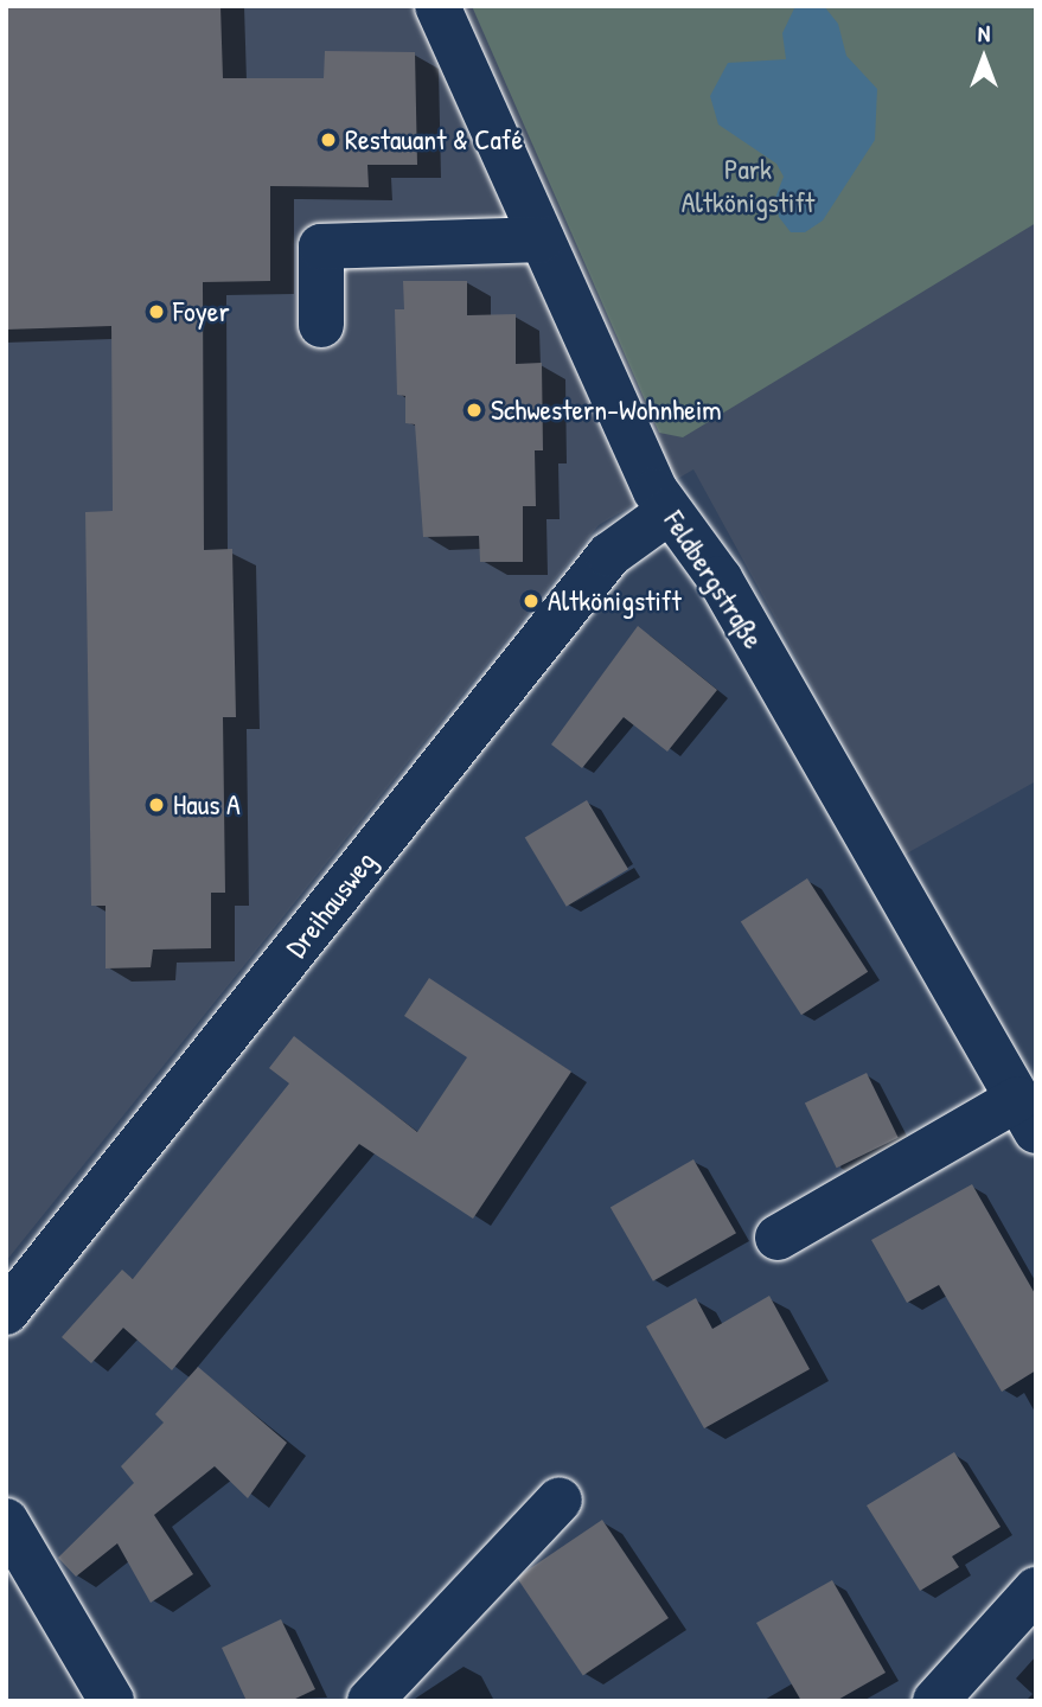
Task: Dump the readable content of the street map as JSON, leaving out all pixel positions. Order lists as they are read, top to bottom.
{
  "streets": {
    "street": ["Feldbergstraße", "Dreihausweg"]
  },
  "crossings": [
    ["Feldbergstraße", "Dreihausweg"]
  ],
  "parks": ["Park Altkönigstift"],
  "places": [
    "Restauant & Café",
    "Foyer",
    "Schwestern-Wohnheim",
    "Altkönigstift",
    "Haus A"
  ],
  "north": "top"
}
